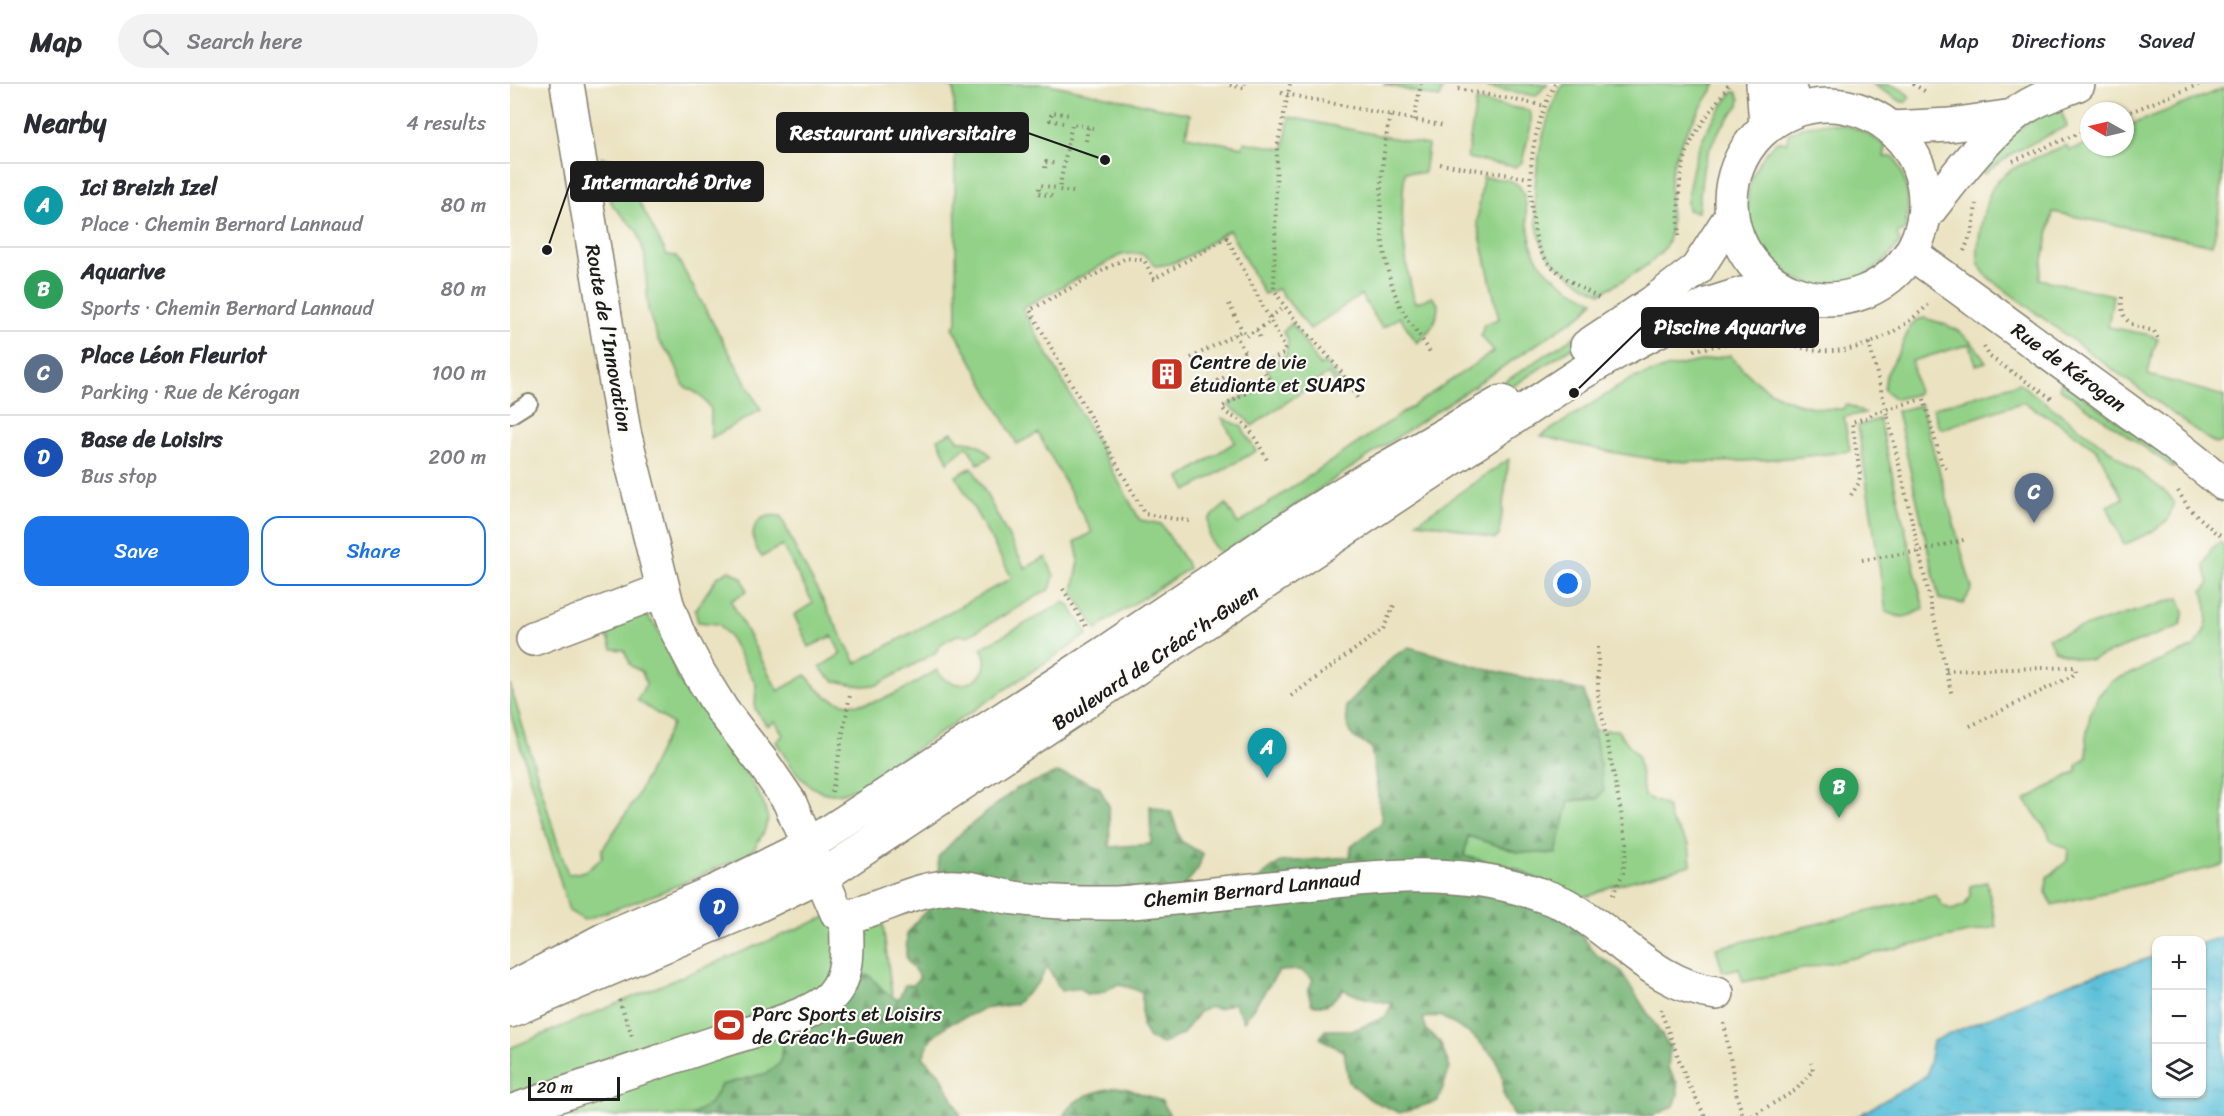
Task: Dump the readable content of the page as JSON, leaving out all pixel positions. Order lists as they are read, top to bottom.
{
  "streets": {
    "street": [
      "Route de l'Innovation",
      "Rue de Kérogan",
      "Boulevard de Créac'h-Gwen",
      "Chemin Bernard Lannaud"
    ]
  },
  "crossings": [
    ["Route de l'Innovation", "Boulevard de Créac'h-Gwen"],
    ["Rue de Kérogan", "Boulevard de Créac'h-Gwen"]
  ],
  "places": {
    "other": ["Restaurant universitaire", "Intermarché Drive", "Piscine Aquarive"],
    "building": ["Centre de vie étudiante et SUAPS"],
    "sports": ["Parc Sports et Loisirs de Créac'h-Gwen"]
  },
  "scale_bar": "20 m",
  "north": "left",
  "page": {
    "header": "Map",
    "search": "Search here",
    "nav": ["Map", "Directions", "Saved"],
    "heading": ["Nearby", "4 results"],
    "list": [
      {
        "mark": "A",
        "name": "Ici Breizh Izel",
        "note": "Place · Chemin Bernard Lannaud",
        "value": "80 m"
      },
      {
        "mark": "B",
        "name": "Aquarive",
        "note": "Sports · Chemin Bernard Lannaud",
        "value": "80 m"
      },
      {
        "mark": "C",
        "name": "Place Léon Fleuriot",
        "note": "Parking · Rue de Kérogan",
        "value": "100 m"
      },
      {
        "mark": "D",
        "name": "Base de Loisirs",
        "note": "Bus stop",
        "value": "200 m"
      }
    ],
    "pins": [
      "C",
      "A",
      "B",
      "D"
    ],
    "buttons": ["Save", "Share"],
    "map_buttons": ["+", "−"],
    "scale": "20 m"
  }
}
